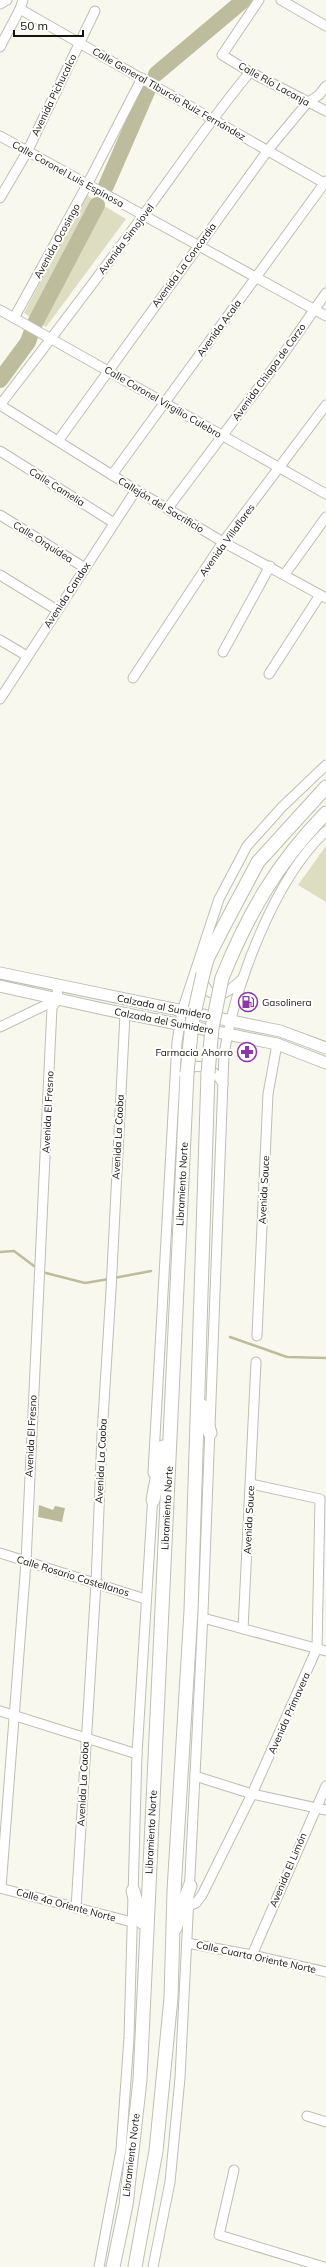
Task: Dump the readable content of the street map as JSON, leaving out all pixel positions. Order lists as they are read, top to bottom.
{
  "streets": {
    "highway": ["Libramiento Norte"],
    "main road": ["Calzada al Sumidero", "Calzada del Sumidero"],
    "street": [
      "Calle Río Lacanja",
      "Calle General Tiburcio Ruiz Fernández",
      "Avenida Pichucalco",
      "Calle Coronel Luis Espinosa",
      "Avenida Simojovel",
      "Avenida Ocosingo",
      "Avenida La Concordia",
      "Avenida Acala",
      "Avenida Chiapa de Corzo",
      "Calle Coronel Virgilio Culebro",
      "Calle Camelia",
      "Callejón del Sacrificio",
      "Avenida Villaflores",
      "Calle Orquídea",
      "Avenida Candox",
      "Avenida El Fresno",
      "Avenida La Caoba",
      "Avenida Sauce",
      "Calle Rosario Castellanos",
      "Avenida Primavera",
      "Avenida El Limón",
      "Calle 4a Oriente Norte",
      "Calle Cuarta Oriente Norte"
    ]
  },
  "crossings": [
    ["Calle Río Lacanja", "Avenida Simojovel"],
    ["Calle Río Lacanja", "Avenida La Concordia"],
    ["Calle General Tiburcio Ruiz Fernández", "Avenida Pichucalco"],
    ["Calle General Tiburcio Ruiz Fernández", "Avenida Simojovel"],
    ["Calle General Tiburcio Ruiz Fernández", "Avenida Ocosingo"],
    ["Calle General Tiburcio Ruiz Fernández", "Avenida La Concordia"],
    ["Calle General Tiburcio Ruiz Fernández", "Avenida Acala"],
    ["Avenida Pichucalco", "Calle Coronel Luis Espinosa"],
    ["Calle Coronel Luis Espinosa", "Avenida Simojovel"],
    ["Calle Coronel Luis Espinosa", "Avenida Ocosingo"],
    ["Calle Coronel Luis Espinosa", "Avenida La Concordia"],
    ["Calle Coronel Luis Espinosa", "Avenida Acala"],
    ["Calle Coronel Luis Espinosa", "Avenida Chiapa de Corzo"],
    ["Avenida Simojovel", "Calle Coronel Virgilio Culebro"],
    ["Avenida Simojovel", "Callejón del Sacrificio"],
    ["Avenida Ocosingo", "Calle Coronel Virgilio Culebro"],
    ["Avenida La Concordia", "Calle Coronel Virgilio Culebro"],
    ["Avenida La Concordia", "Callejón del Sacrificio"],
    ["Avenida Acala", "Calle Coronel Virgilio Culebro"],
    ["Avenida Acala", "Callejón del Sacrificio"],
    ["Avenida Chiapa de Corzo", "Calle Coronel Virgilio Culebro"],
    ["Avenida Chiapa de Corzo", "Callejón del Sacrificio"],
    ["Calle Coronel Virgilio Culebro", "Avenida Villaflores"],
    ["Calle Camelia", "Avenida Candox"],
    ["Callejón del Sacrificio", "Avenida Villaflores"],
    ["Callejón del Sacrificio", "Avenida Candox"],
    ["Calle Orquídea", "Avenida Candox"],
    ["Calzada al Sumidero", "Avenida El Fresno"],
    ["Calzada del Sumidero", "Avenida El Fresno"],
    ["Calzada del Sumidero", "Avenida La Caoba"],
    ["Calzada del Sumidero", "Avenida Sauce"],
    ["Avenida El Fresno", "Calle Rosario Castellanos"],
    ["Avenida El Fresno", "Calle 4a Oriente Norte"],
    ["Avenida La Caoba", "Calle Rosario Castellanos"],
    ["Avenida La Caoba", "Calle 4a Oriente Norte"],
    ["Avenida Sauce", "Avenida Primavera"],
    ["Avenida El Limón", "Calle Cuarta Oriente Norte"]
  ],
  "places": {
    "fuel station": ["Gasolinera"],
    "pharmacy": ["Farmacia Ahorro"]
  },
  "scale_bar": "50 m"
}
